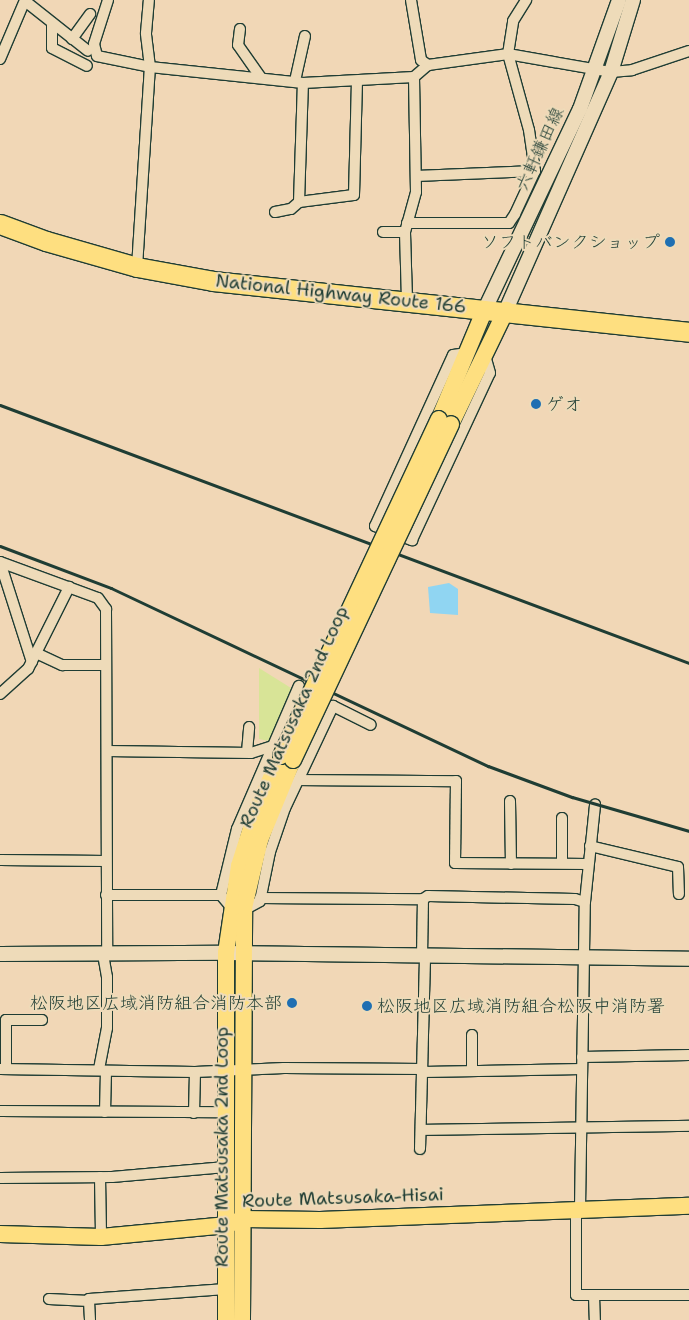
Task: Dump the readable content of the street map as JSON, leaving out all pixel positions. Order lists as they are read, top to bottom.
{
  "streets": {
    "highway": ["National Highway Route 166"],
    "main road": ["Route Matsusaka 2nd Loop", "Route Matsusaka-Hisai"],
    "street": ["六軒鎌田線"]
  },
  "crossings": [
    ["六軒鎌田線", "National Highway Route 166"],
    ["六軒鎌田線", "Route Matsusaka 2nd Loop"],
    ["National Highway Route 166", "Route Matsusaka 2nd Loop"],
    ["Route Matsusaka 2nd Loop", "Route Matsusaka-Hisai"]
  ],
  "places": [
    "ソフトバンクショップ",
    "ゲオ",
    "松阪地区広域消防組合消防本部",
    "松阪地区広域消防組合松阪中消防署"
  ]
}
